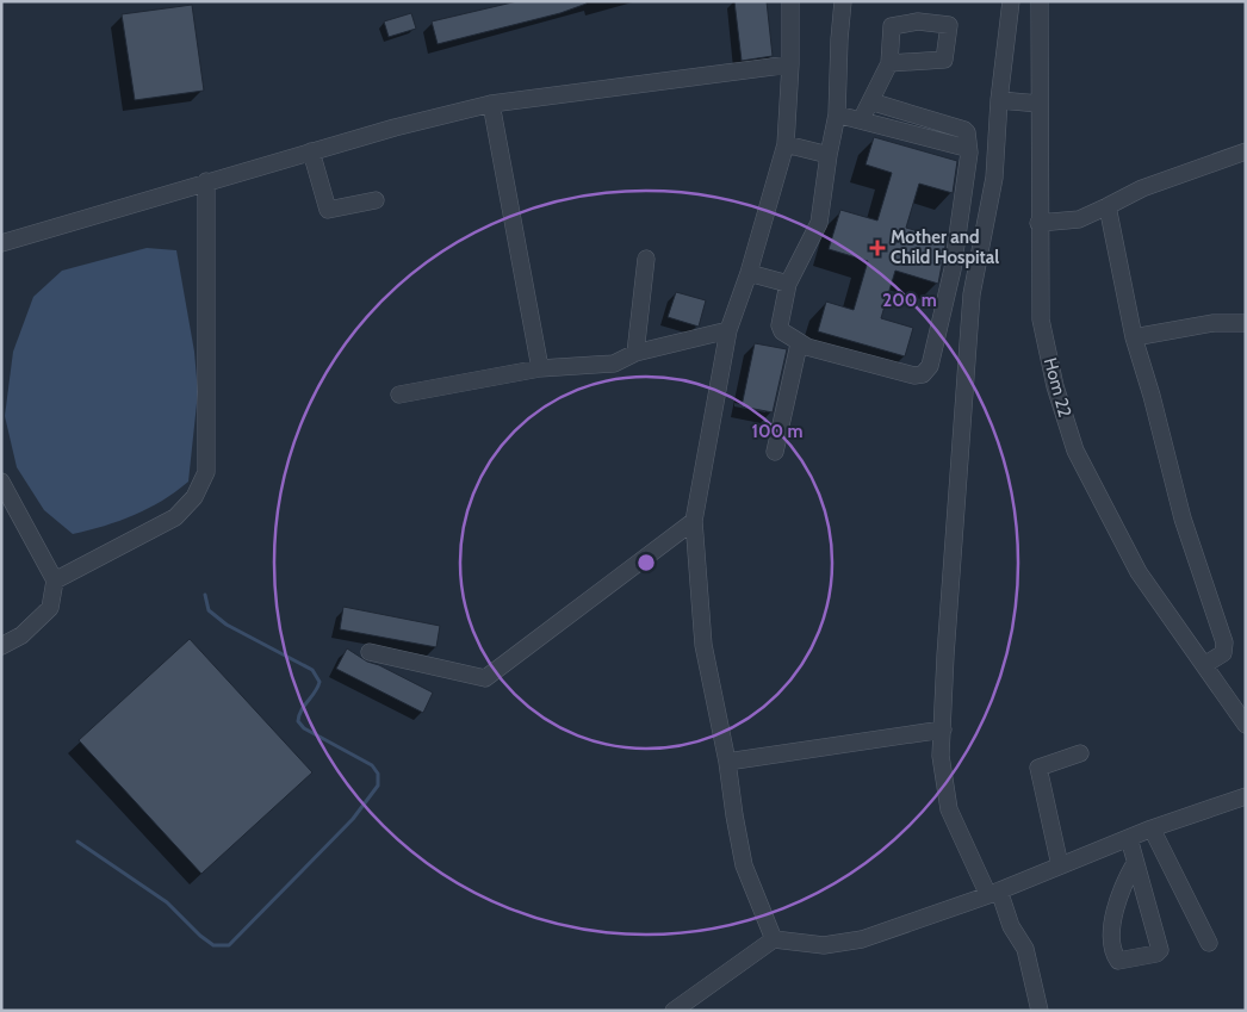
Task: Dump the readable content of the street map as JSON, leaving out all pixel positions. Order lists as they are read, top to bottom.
{
  "streets": {
    "street": ["Hom 22"]
  },
  "places": {
    "health": ["Mother and Child Hospital"]
  },
  "rings": ["200 m", "100 m"]
}
